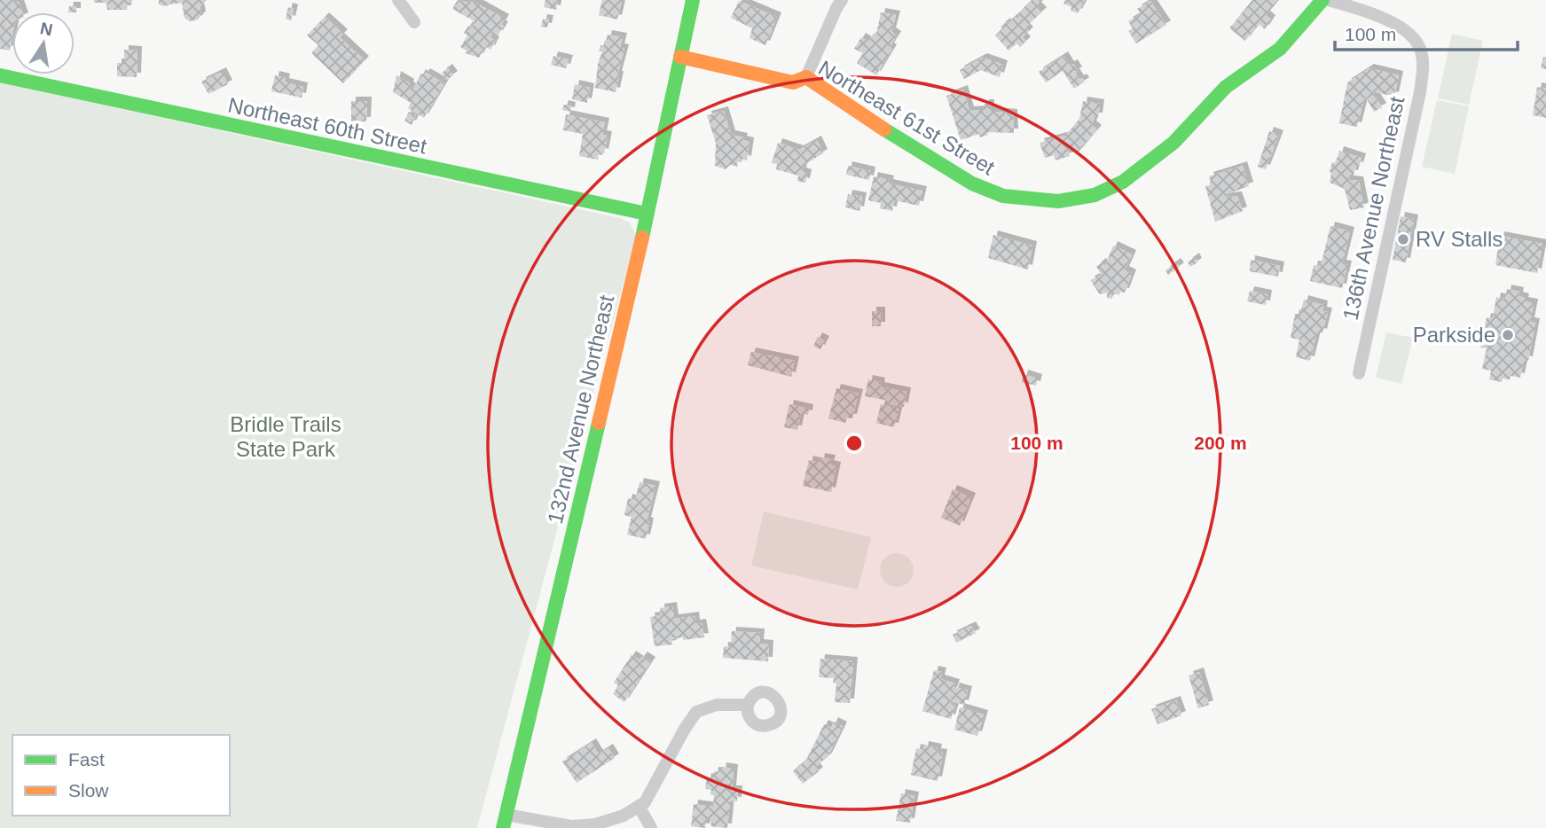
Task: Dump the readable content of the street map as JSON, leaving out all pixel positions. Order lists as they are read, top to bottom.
{
  "streets": {
    "street": [
      "Northeast 61st Street",
      "Northeast 60th Street",
      "136th Avenue Northeast",
      "132nd Avenue Northeast"
    ]
  },
  "crossings": [
    ["Northeast 61st Street", "132nd Avenue Northeast"],
    ["Northeast 60th Street", "132nd Avenue Northeast"]
  ],
  "parks": ["Bridle Trails State Park"],
  "places": ["RV Stalls", "Parkside"],
  "legend": ["Fast", "Slow"],
  "scale_bar": "100 m",
  "north": "top",
  "rings": ["100 m", "200 m"]
}
